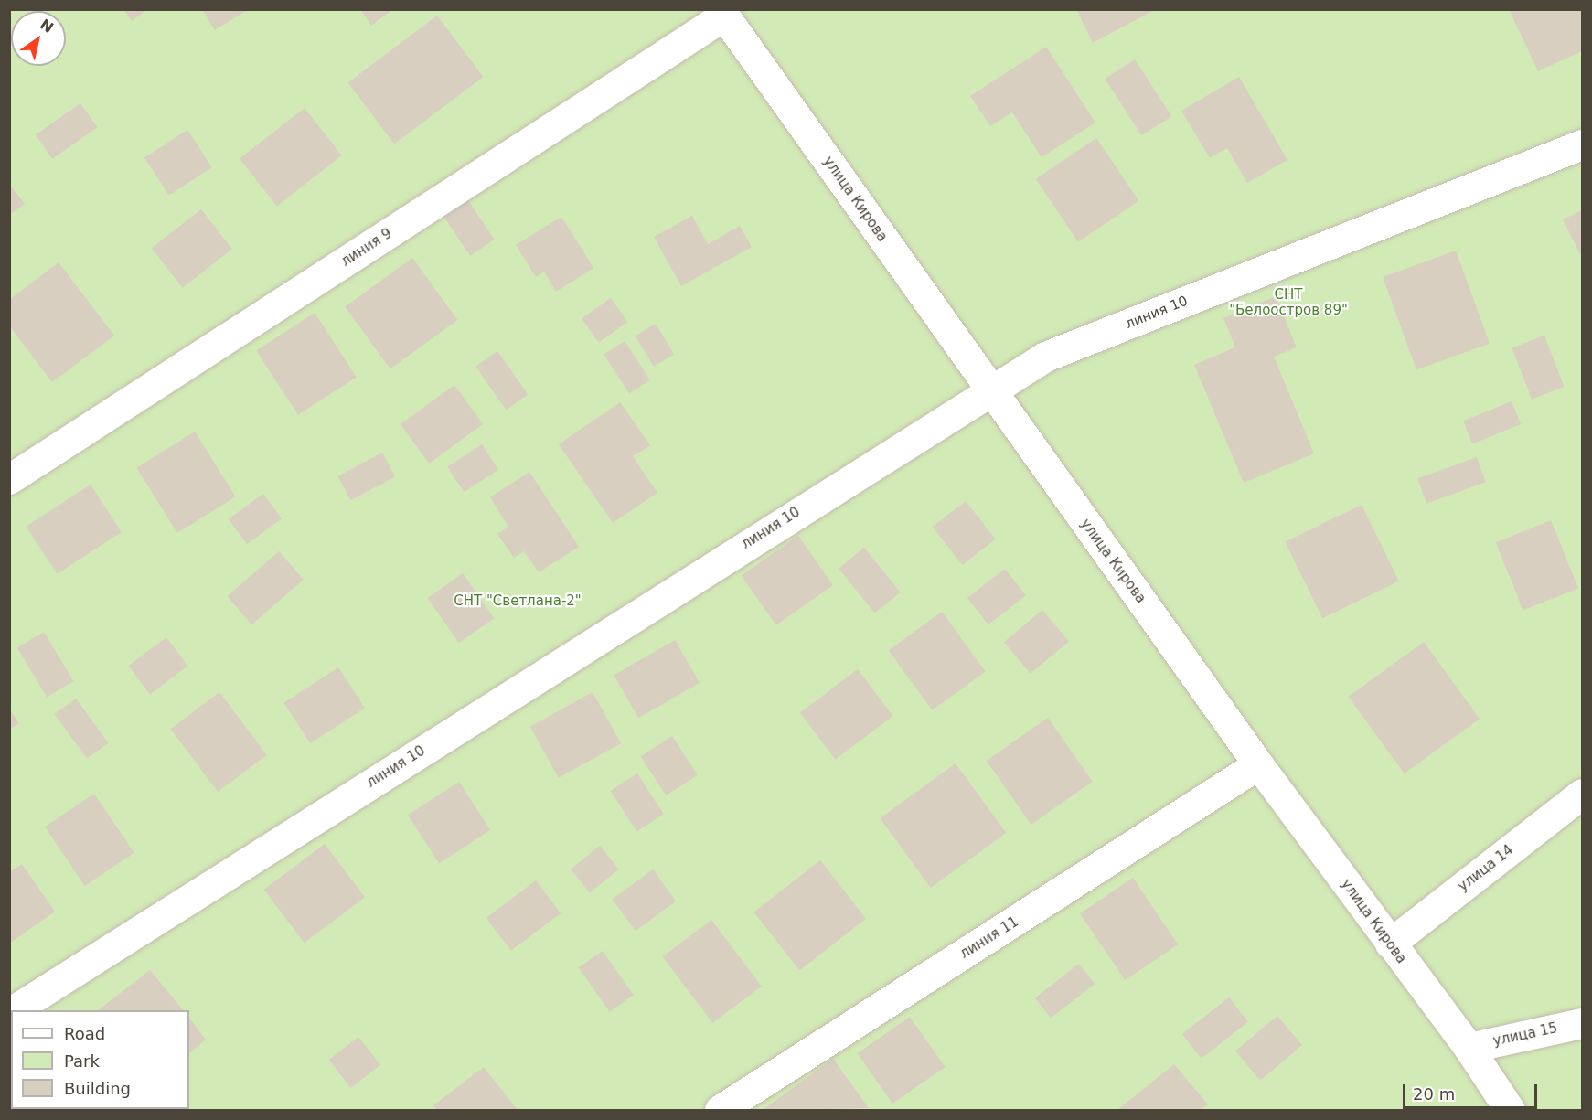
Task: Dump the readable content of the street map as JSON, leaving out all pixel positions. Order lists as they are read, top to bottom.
{
  "streets": {
    "street": [
      "улица Кирова",
      "линия 9",
      "линия 10",
      "улица 14",
      "линия 11",
      "улица 15"
    ]
  },
  "crossings": [
    ["улица Кирова", "линия 9"],
    ["улица Кирова", "линия 10"],
    ["улица Кирова", "улица 14"],
    ["улица Кирова", "линия 11"],
    ["улица Кирова", "улица 15"]
  ],
  "parks": ["СНТ \"Белоостров 89\"", "СНТ \"Светлана-2\""],
  "legend": ["Road", "Park", "Building"],
  "scale_bar": "20 m",
  "north": "top right"
}
